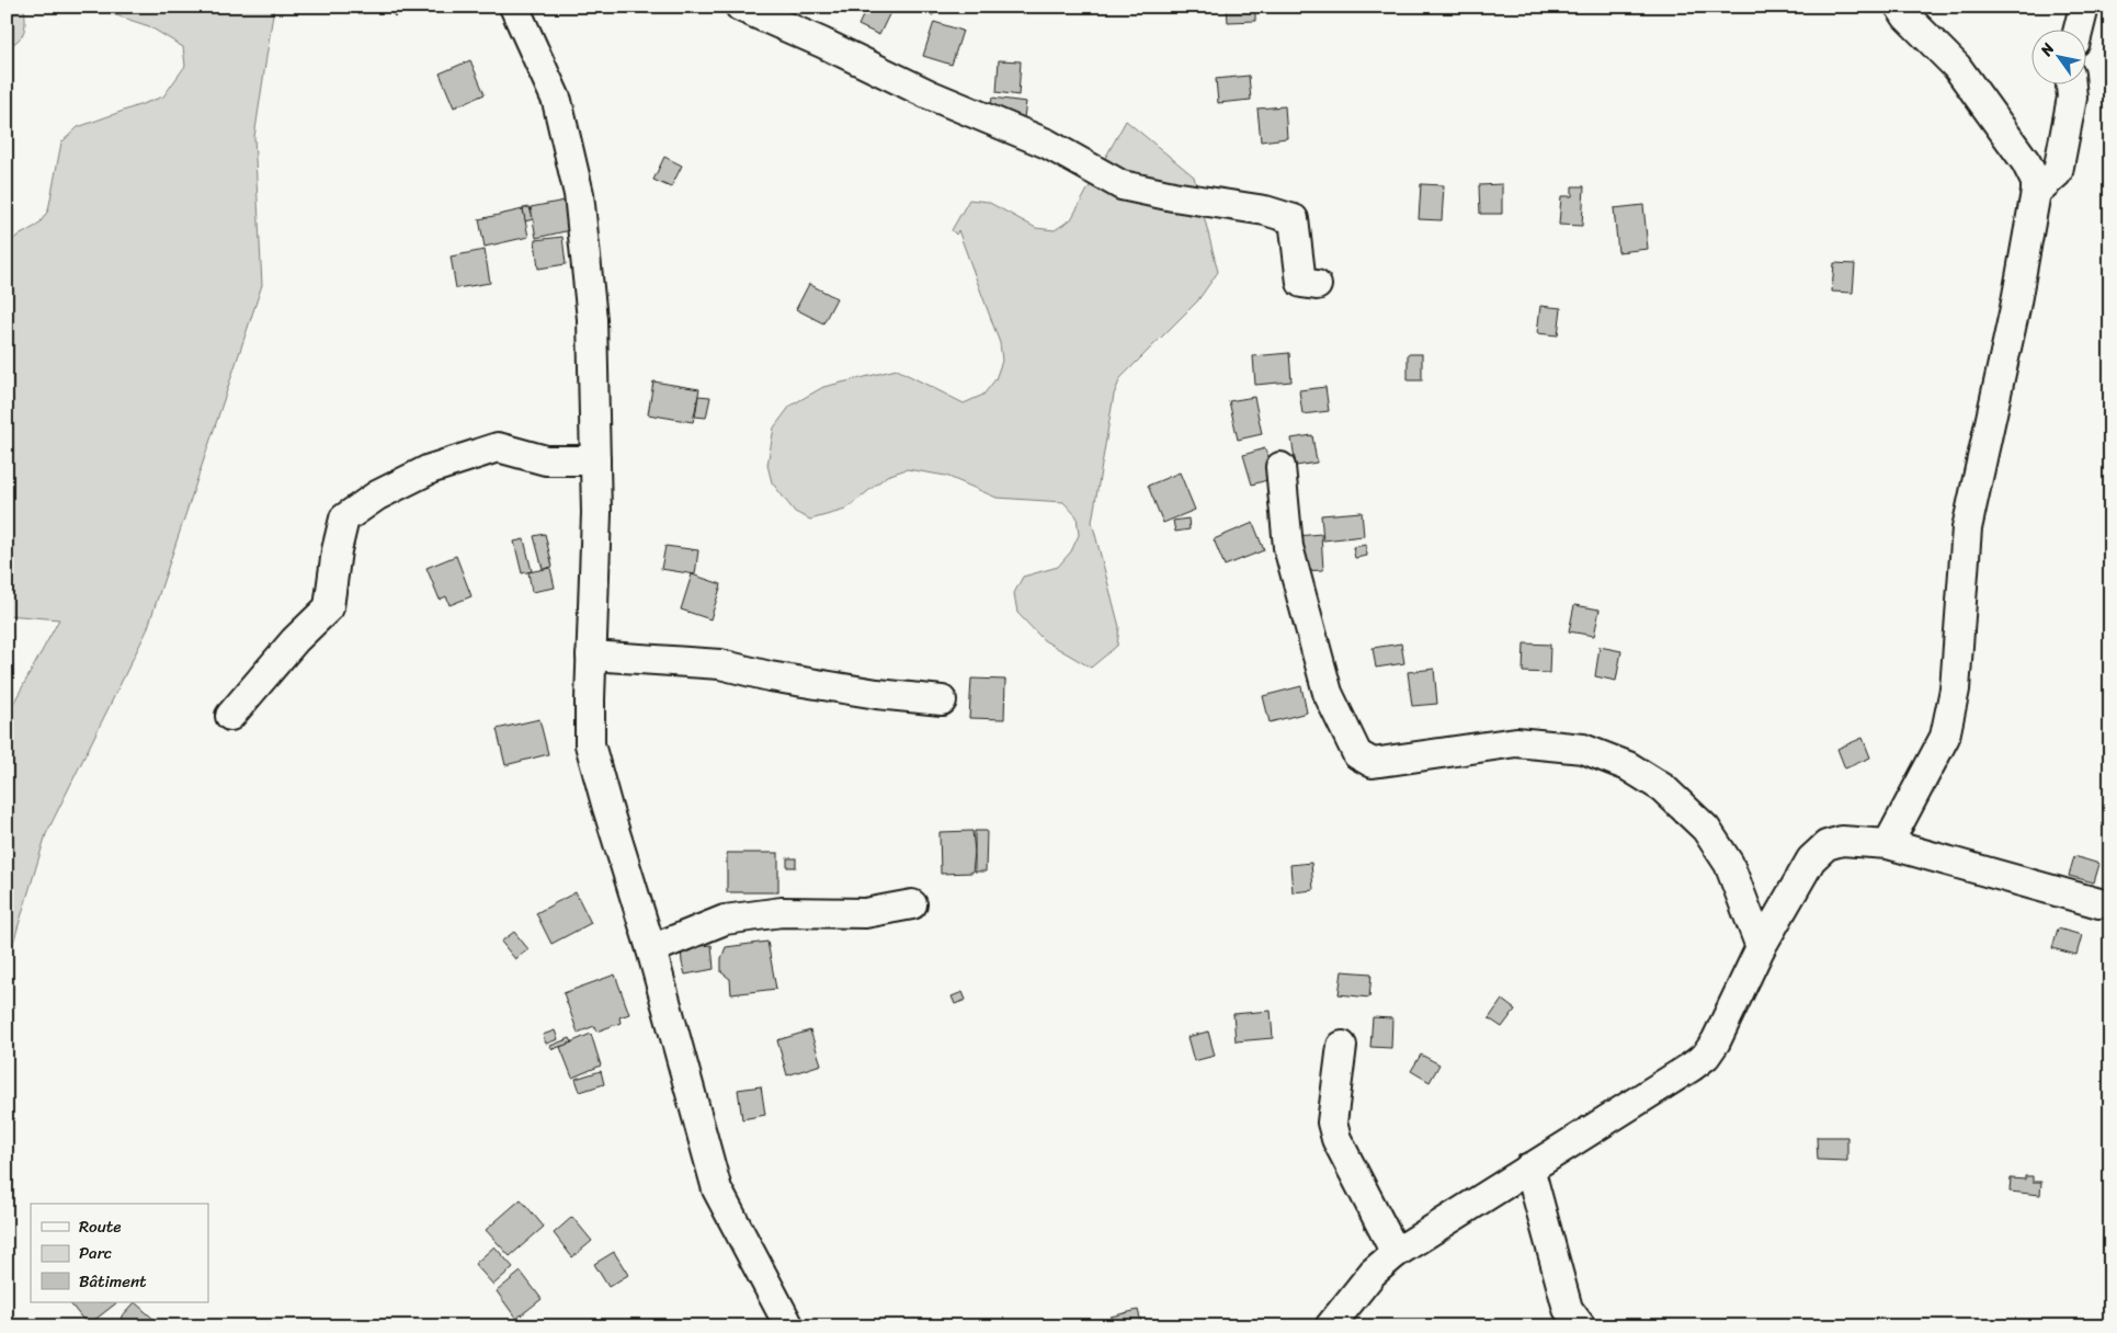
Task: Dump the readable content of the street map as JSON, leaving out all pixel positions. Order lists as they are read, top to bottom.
{
  "legend": ["Route", "Parc", "Bâtiment"],
  "north": "top left"
}
